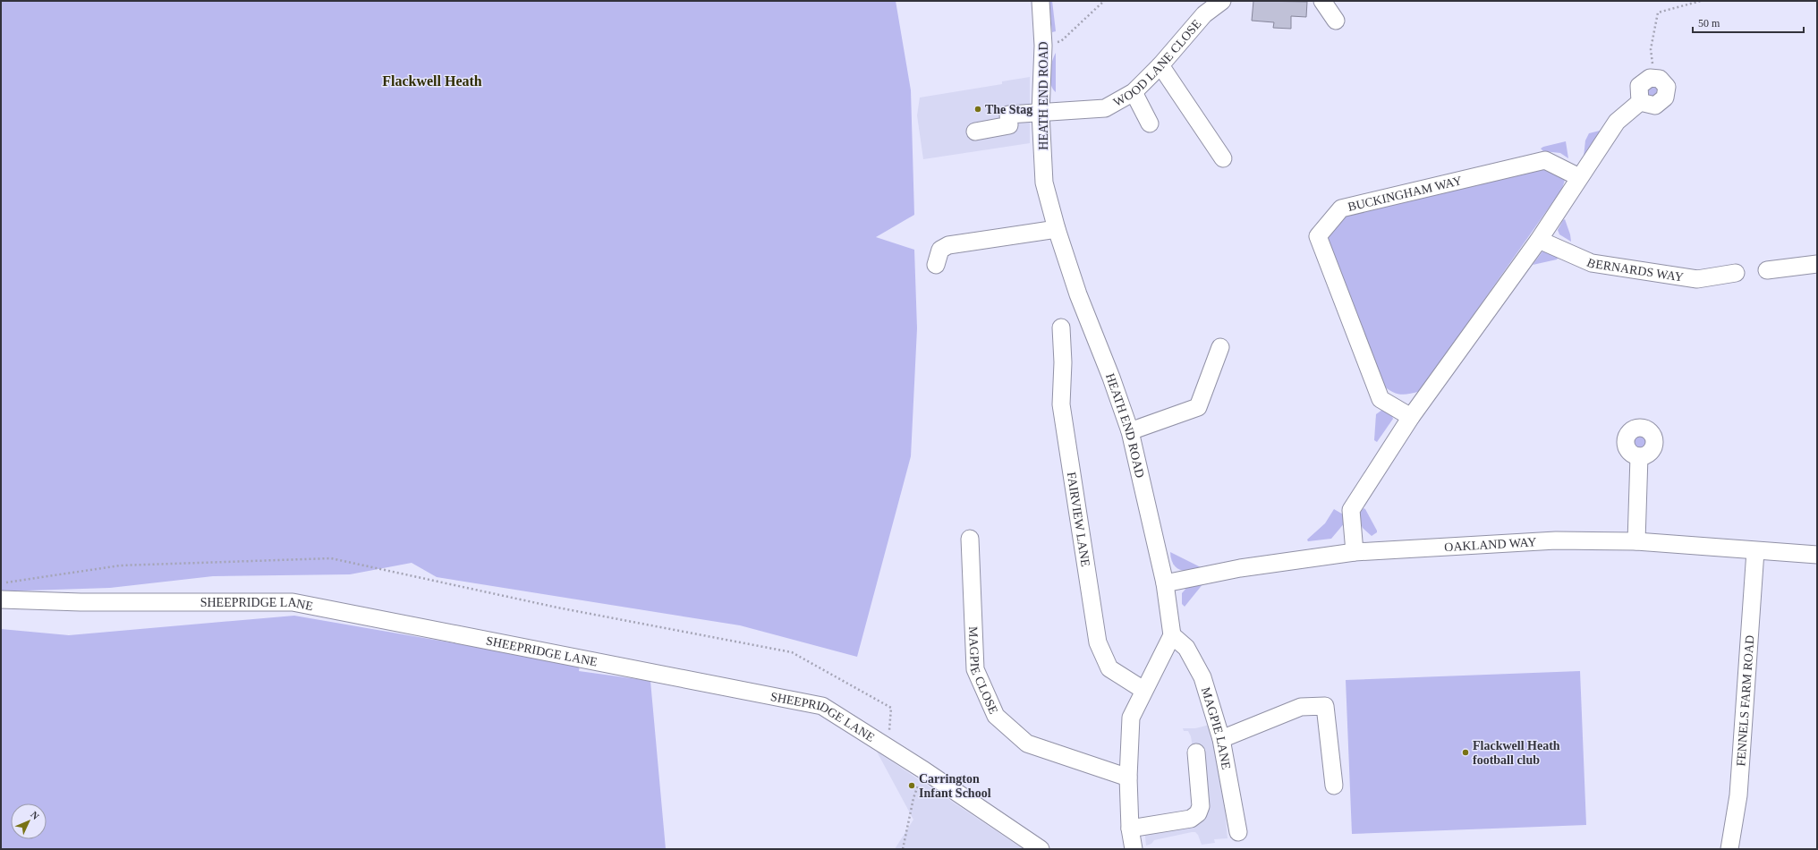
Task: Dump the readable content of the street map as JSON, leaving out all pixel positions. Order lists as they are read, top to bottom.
{
  "streets": {
    "street": [
      "WOOD LANE CLOSE",
      "HEATH END ROAD",
      "BUCKINGHAM WAY",
      "BERNARDS WAY",
      "FAIRVIEW LANE",
      "OAKLAND WAY",
      "SHEEPRIDGE LANE",
      "MAGPIE CLOSE",
      "FENNELS FARM ROAD",
      "MAGPIE LANE"
    ]
  },
  "crossings": [
    ["WOOD LANE CLOSE", "HEATH END ROAD"],
    ["HEATH END ROAD", "OAKLAND WAY"],
    ["HEATH END ROAD", "MAGPIE LANE"],
    ["OAKLAND WAY", "FENNELS FARM ROAD"]
  ],
  "districts": ["Flackwell Heath"],
  "places": ["The Stag", "Flackwell Heath football club", "Carrington Infant School"],
  "scale_bar": "50 m",
  "north": "top right"
}
